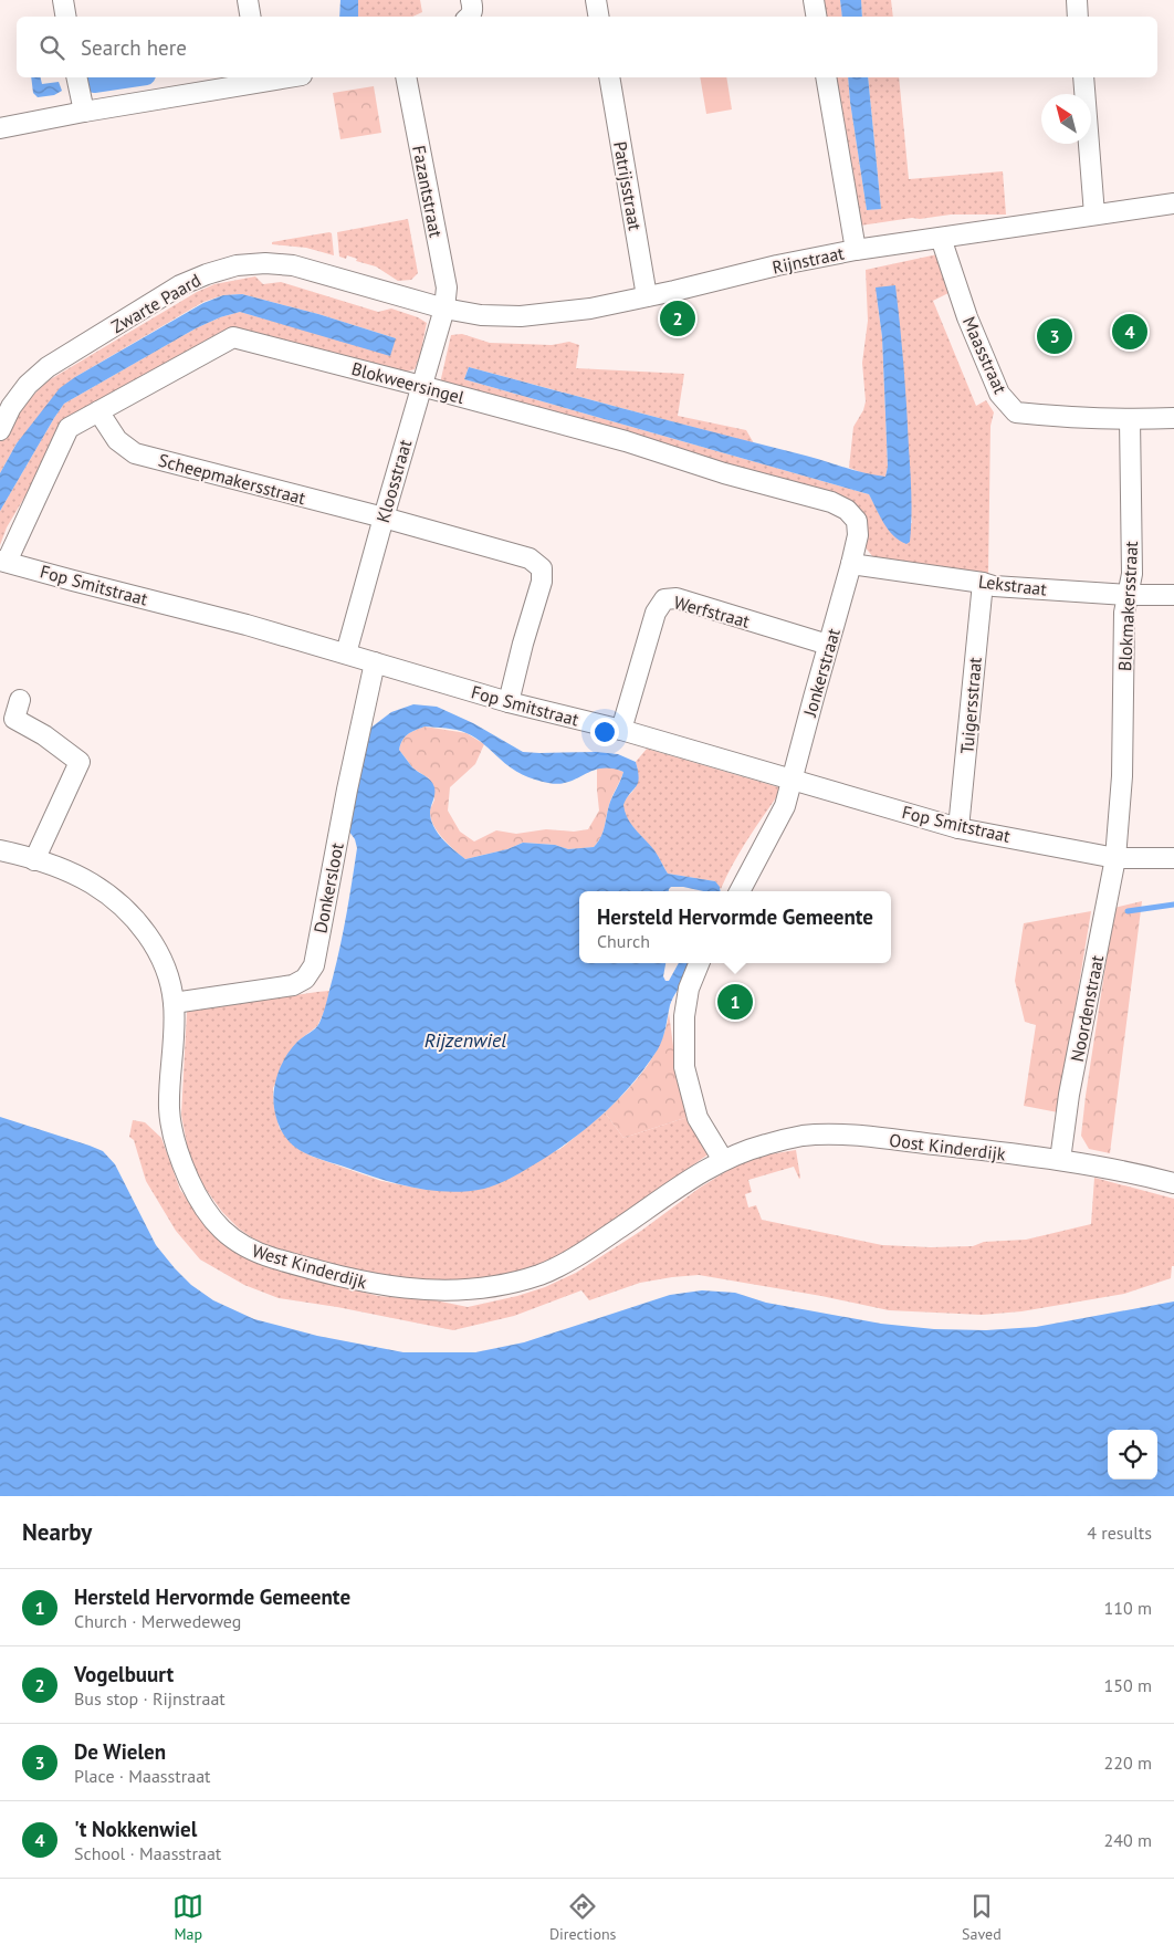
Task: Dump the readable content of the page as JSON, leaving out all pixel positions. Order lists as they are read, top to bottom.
{
  "streets": {
    "street": [
      "Patrijsstraat",
      "Fazantstraat",
      "Rijnstraat",
      "Zwarte Paard",
      "Maasstraat",
      "Blokweersingel",
      "Scheepmakersstraat",
      "Kloosstraat",
      "Fop Smitstraat",
      "Lekstraat",
      "Blokmakersstraat",
      "Werfstraat",
      "Jonkerstraat",
      "Tuigersstraat",
      "Donkersloot",
      "Noordenstraat",
      "Oost Kinderdijk",
      "West Kinderdijk"
    ]
  },
  "crossings": [
    ["Patrijsstraat", "Rijnstraat"],
    ["Fazantstraat", "Rijnstraat"],
    ["Fazantstraat", "Zwarte Paard"],
    ["Fazantstraat", "Kloosstraat"],
    ["Rijnstraat", "Zwarte Paard"],
    ["Rijnstraat", "Maasstraat"],
    ["Rijnstraat", "Kloosstraat"],
    ["Zwarte Paard", "Kloosstraat"],
    ["Maasstraat", "Blokmakersstraat"],
    ["Blokweersingel", "Scheepmakersstraat"],
    ["Blokweersingel", "Kloosstraat"],
    ["Blokweersingel", "Fop Smitstraat"],
    ["Blokweersingel", "Lekstraat"],
    ["Blokweersingel", "Jonkerstraat"],
    ["Scheepmakersstraat", "Kloosstraat"],
    ["Scheepmakersstraat", "Fop Smitstraat"],
    ["Kloosstraat", "Fop Smitstraat"],
    ["Fop Smitstraat", "Blokmakersstraat"],
    ["Fop Smitstraat", "Werfstraat"],
    ["Fop Smitstraat", "Jonkerstraat"],
    ["Fop Smitstraat", "Tuigersstraat"],
    ["Fop Smitstraat", "Donkersloot"],
    ["Fop Smitstraat", "Noordenstraat"],
    ["Lekstraat", "Blokmakersstraat"],
    ["Lekstraat", "Jonkerstraat"],
    ["Lekstraat", "Tuigersstraat"],
    ["Blokmakersstraat", "Noordenstraat"],
    ["Werfstraat", "Jonkerstraat"],
    ["Donkersloot", "West Kinderdijk"],
    ["Noordenstraat", "Oost Kinderdijk"],
    ["Oost Kinderdijk", "West Kinderdijk"]
  ],
  "water": ["Rijzenwiel"],
  "north": "top left",
  "page": {
    "search": "Search here",
    "pins": [
      "2",
      "4",
      "3",
      "1"
    ],
    "popup": ["Hersteld Hervormde Gemeente", "Church"],
    "heading": ["Nearby", "4 results"],
    "list": [
      {
        "mark": "1",
        "name": "Hersteld Hervormde Gemeente",
        "note": "Church · Merwedeweg",
        "value": "110 m"
      },
      {
        "mark": "2",
        "name": "Vogelbuurt",
        "note": "Bus stop · Rijnstraat",
        "value": "150 m"
      },
      {
        "mark": "3",
        "name": "De Wielen",
        "note": "Place · Maasstraat",
        "value": "220 m"
      },
      {
        "mark": "4",
        "name": "'t Nokkenwiel",
        "note": "School · Maasstraat",
        "value": "240 m"
      }
    ],
    "nav": ["Map", "Directions", "Saved"]
  }
}
